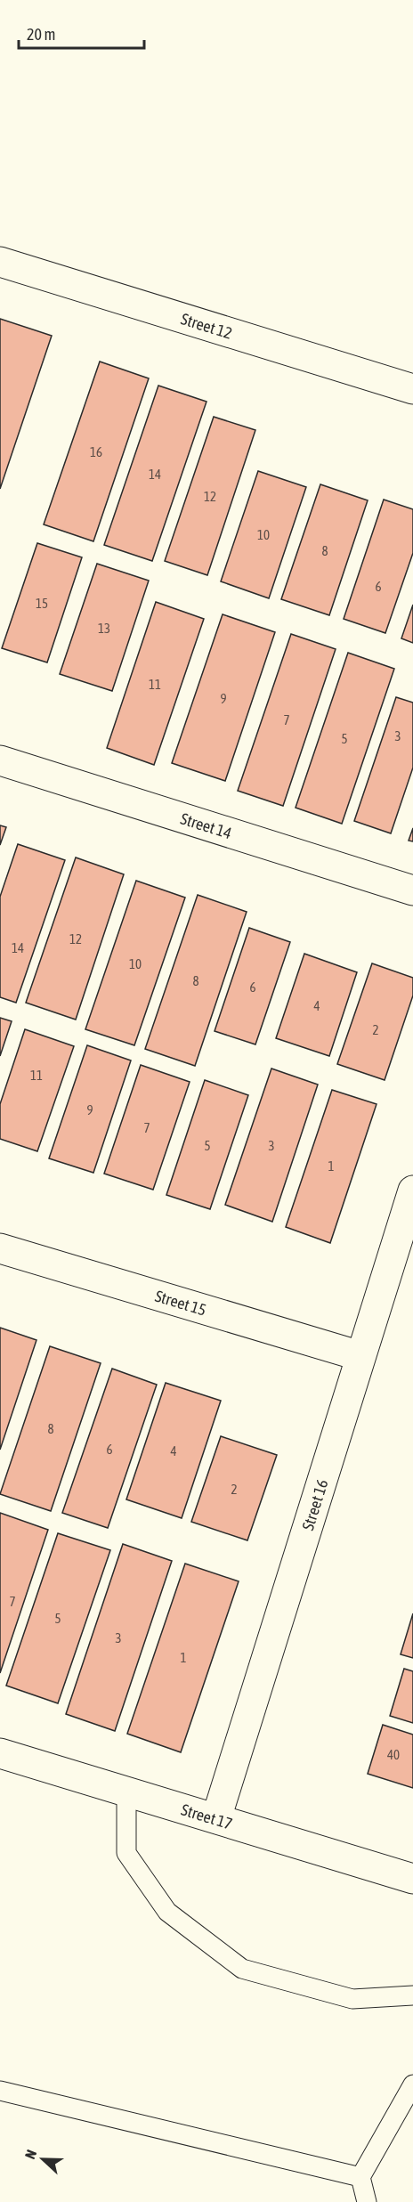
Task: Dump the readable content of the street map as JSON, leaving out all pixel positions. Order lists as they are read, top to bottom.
{
  "streets": {
    "street": [
      "Street 12",
      "Street 14",
      "Street 15",
      "Street 16",
      "Street 17"
    ]
  },
  "crossings": [
    ["Street 15", "Street 16"],
    ["Street 16", "Street 17"]
  ],
  "house_numbers": [
    "16",
    "14",
    "12",
    "10",
    "8",
    "6",
    "15",
    "13",
    "11",
    "9",
    "7",
    "3",
    "5",
    "12",
    "14",
    "10",
    "8",
    "6",
    "4",
    "2",
    "11",
    "9",
    "7",
    "5",
    "3",
    "1",
    "8",
    "6",
    "4",
    "2",
    "7",
    "5",
    "3",
    "1",
    "40"
  ],
  "scale_bar": "20 m",
  "north": "left"
}
